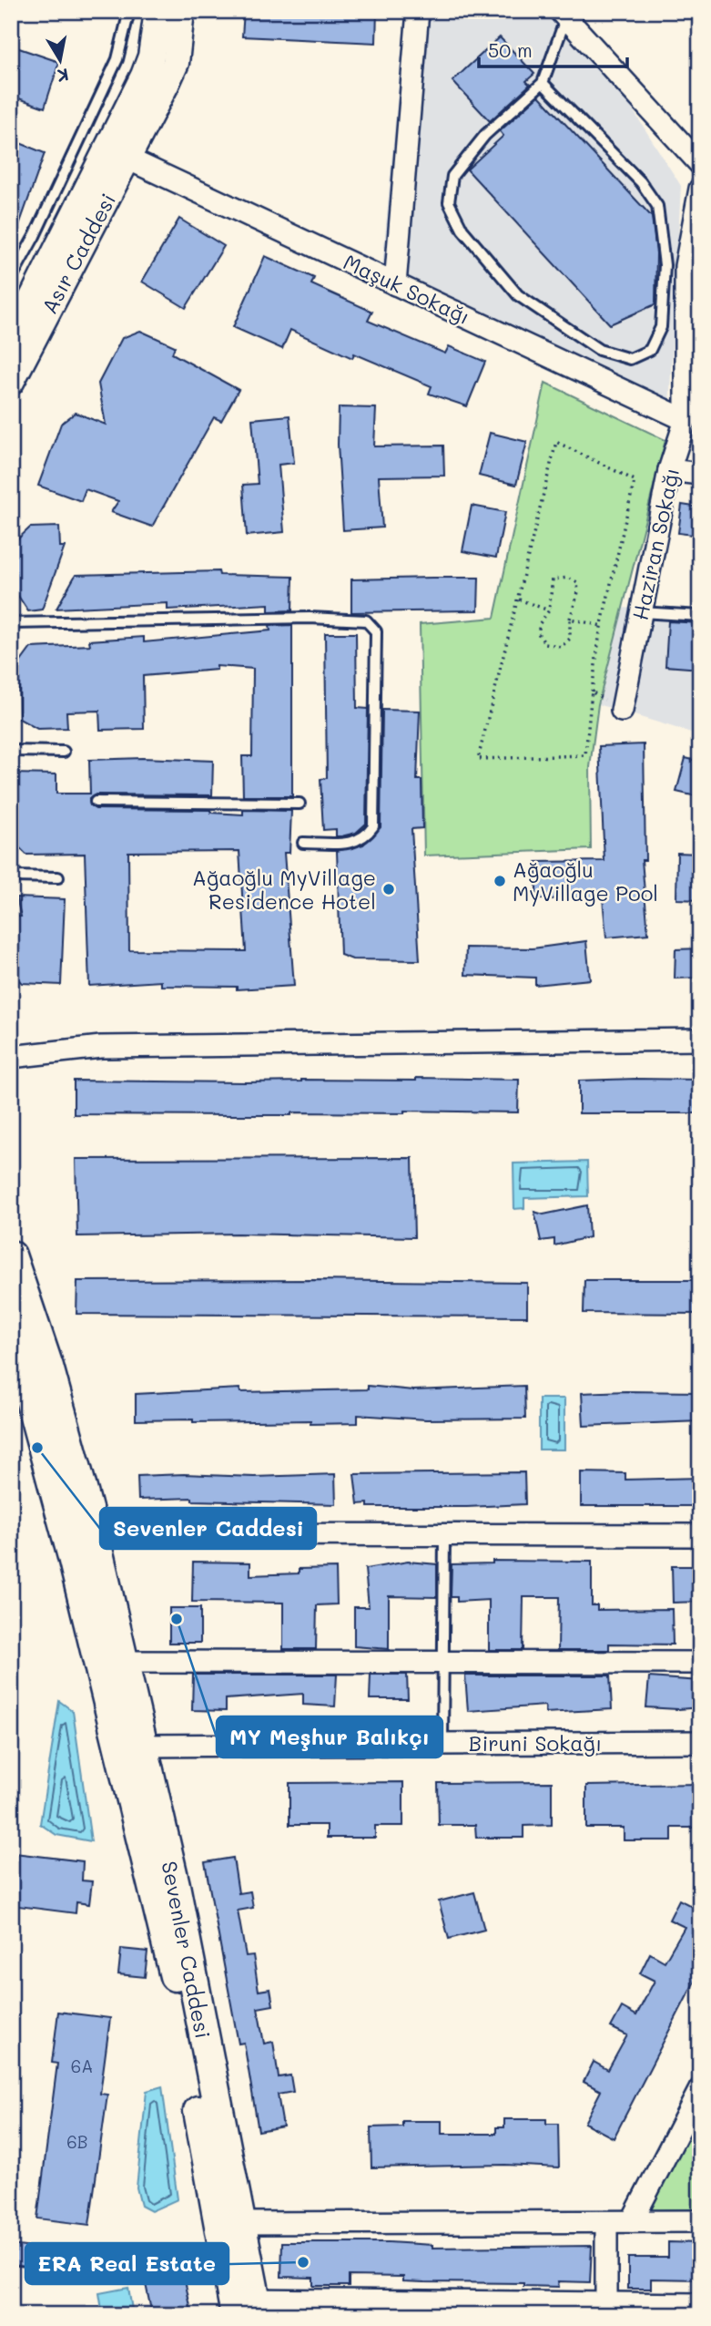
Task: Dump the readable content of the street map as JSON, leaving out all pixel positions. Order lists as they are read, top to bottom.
{
  "streets": {
    "main road": ["Sevenler Caddesi"],
    "street": [
      "Asır Caddesi",
      "Maşuk Sokağı",
      "Haziran Sokağı",
      "Biruni Sokağı"
    ]
  },
  "crossings": [
    ["Asır Caddesi", "Maşuk Sokağı"],
    ["Maşuk Sokağı", "Haziran Sokağı"],
    ["Biruni Sokağı", "Sevenler Caddesi"]
  ],
  "places": [
    "Ağaoğlu MyVillage Pool",
    "Ağaoğlu MyVillage Residence Hotel",
    "Sevenler Caddesi",
    "MY Meşhur Balıkçı",
    "ERA Real Estate"
  ],
  "house_numbers": ["6A", "6B"],
  "scale_bar": "50 m",
  "north": "bottom"
}
